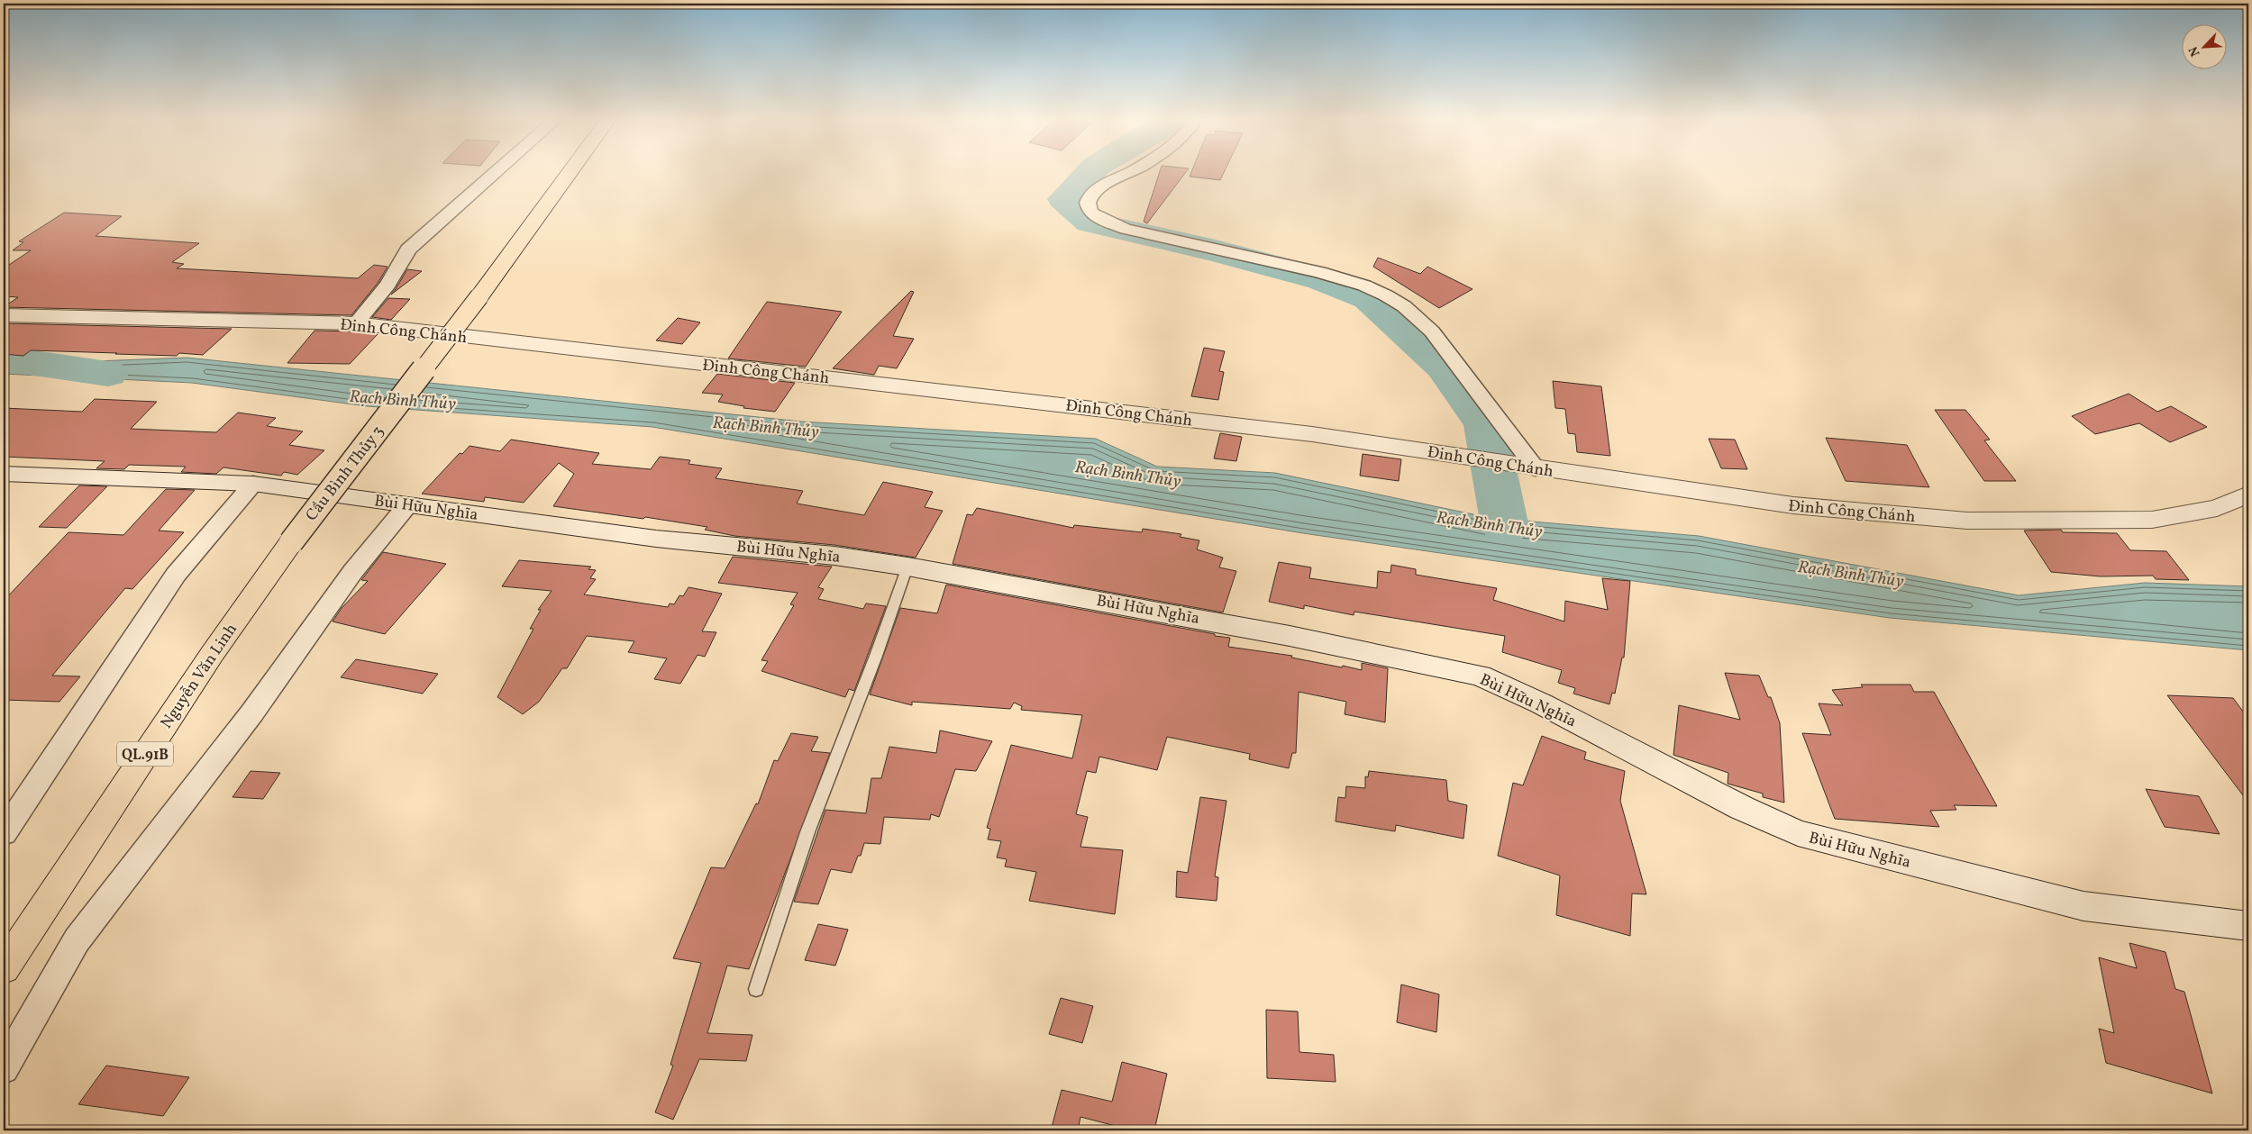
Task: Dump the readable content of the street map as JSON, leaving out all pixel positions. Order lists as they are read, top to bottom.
{
  "streets": {
    "highway": ["Cầu Bình Thủy 3", "Nguyễn Văn Linh", "QL.91B"],
    "street": ["Đinh Công Chánh", "Bùi Hữu Nghĩa"]
  },
  "crossings": [
    ["Cầu Bình Thủy 3", "Nguyễn Văn Linh"]
  ],
  "water": ["Rạch Bình Thủy"],
  "north": "bottom left"
}
